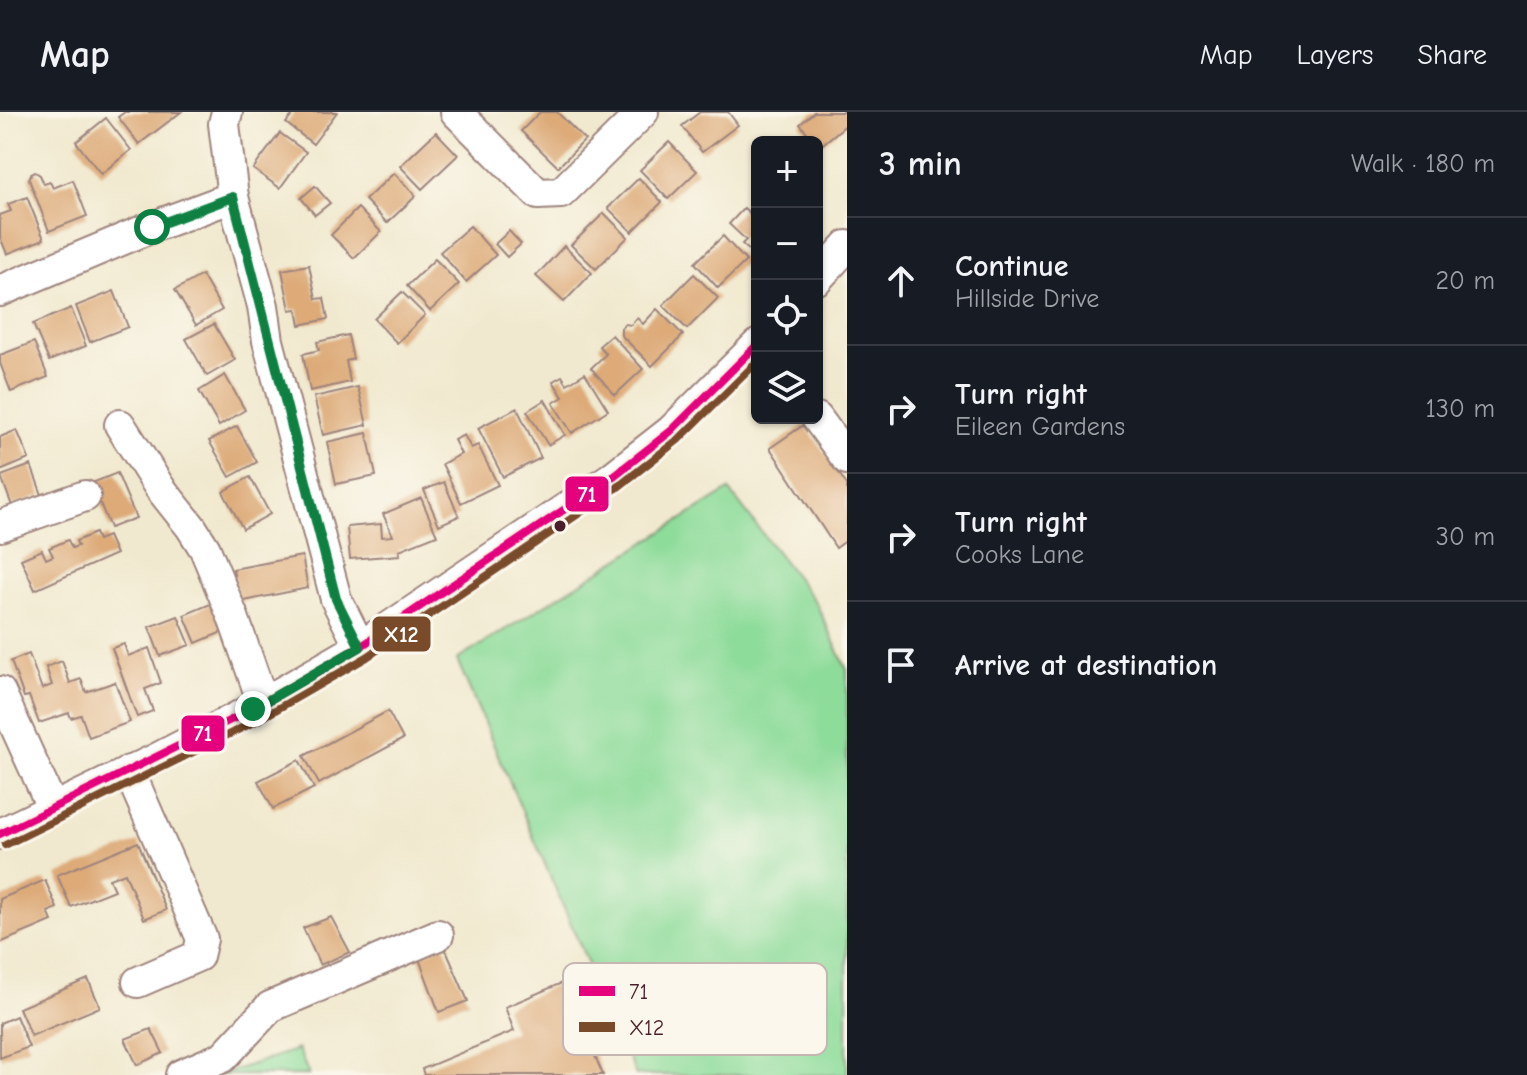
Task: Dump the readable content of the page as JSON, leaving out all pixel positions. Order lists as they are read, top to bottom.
{
  "lines": ["transit line 71", "transit line X12"],
  "legend": ["71", "X12"],
  "page": {
    "header": "Map",
    "nav": ["Map", "Layers", "Share"],
    "heading": ["3 min", "Walk · 180 m"],
    "map_buttons": ["+", "−"],
    "list": [
      ["Continue", "Hillside Drive", "20 m"],
      ["Turn right", "Eileen Gardens", "130 m"],
      ["Turn right", "Cooks Lane", "30 m"],
      "Arrive at destination"
    ]
  }
}
